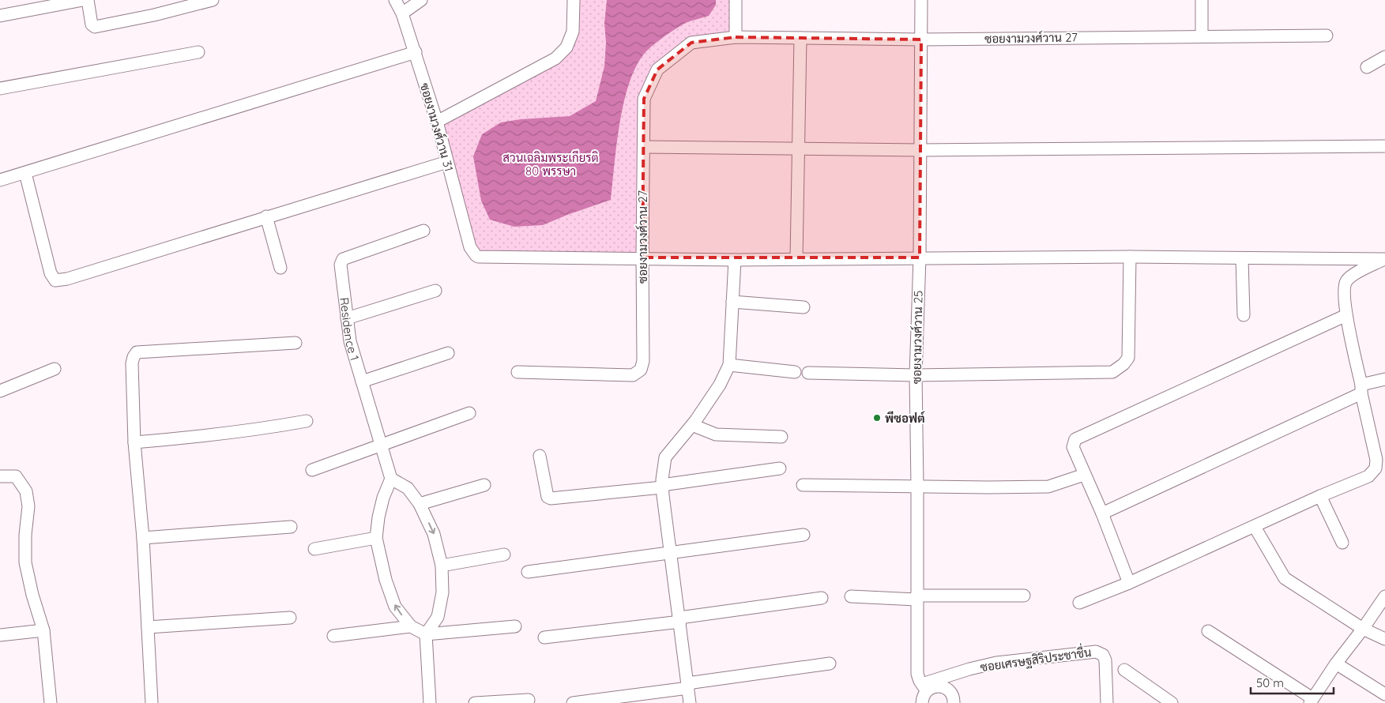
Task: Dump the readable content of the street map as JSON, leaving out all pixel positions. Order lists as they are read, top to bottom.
{
  "streets": {
    "street": [
      "ซอยงามวงศ์วาน 27",
      "ซอยงามวงศ์วาน 31",
      "Residence 1",
      "ซอยงามวงศ์วาน 25",
      "ซอยเศรษฐสิริประชาชื่น"
    ]
  },
  "crossings": [
    ["ซอยงามวงศ์วาน 27", "ซอยงามวงศ์วาน 31"],
    ["ซอยงามวงศ์วาน 27", "ซอยงามวงศ์วาน 25"],
    ["ซอยงามวงศ์วาน 25", "ซอยเศรษฐสิริประชาชื่น"]
  ],
  "parks": ["สวนเฉลิมพระเกียรติ 80 พรรษา"],
  "places": ["พีซอฟต์"],
  "scale_bar": "50 m"
}
